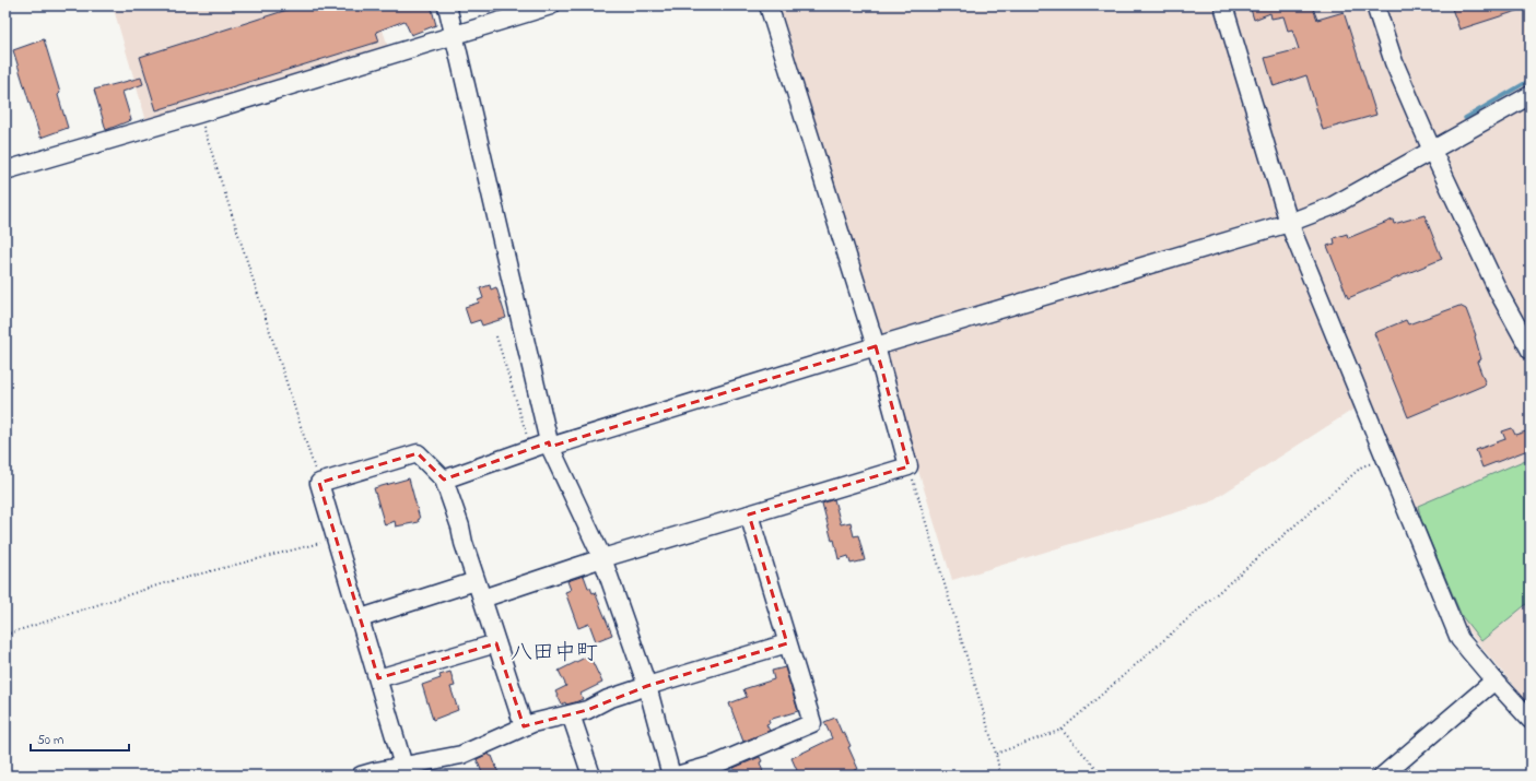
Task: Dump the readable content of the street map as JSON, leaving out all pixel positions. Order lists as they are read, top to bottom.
{
  "districts": ["八田中町"],
  "scale_bar": "50 m"
}
